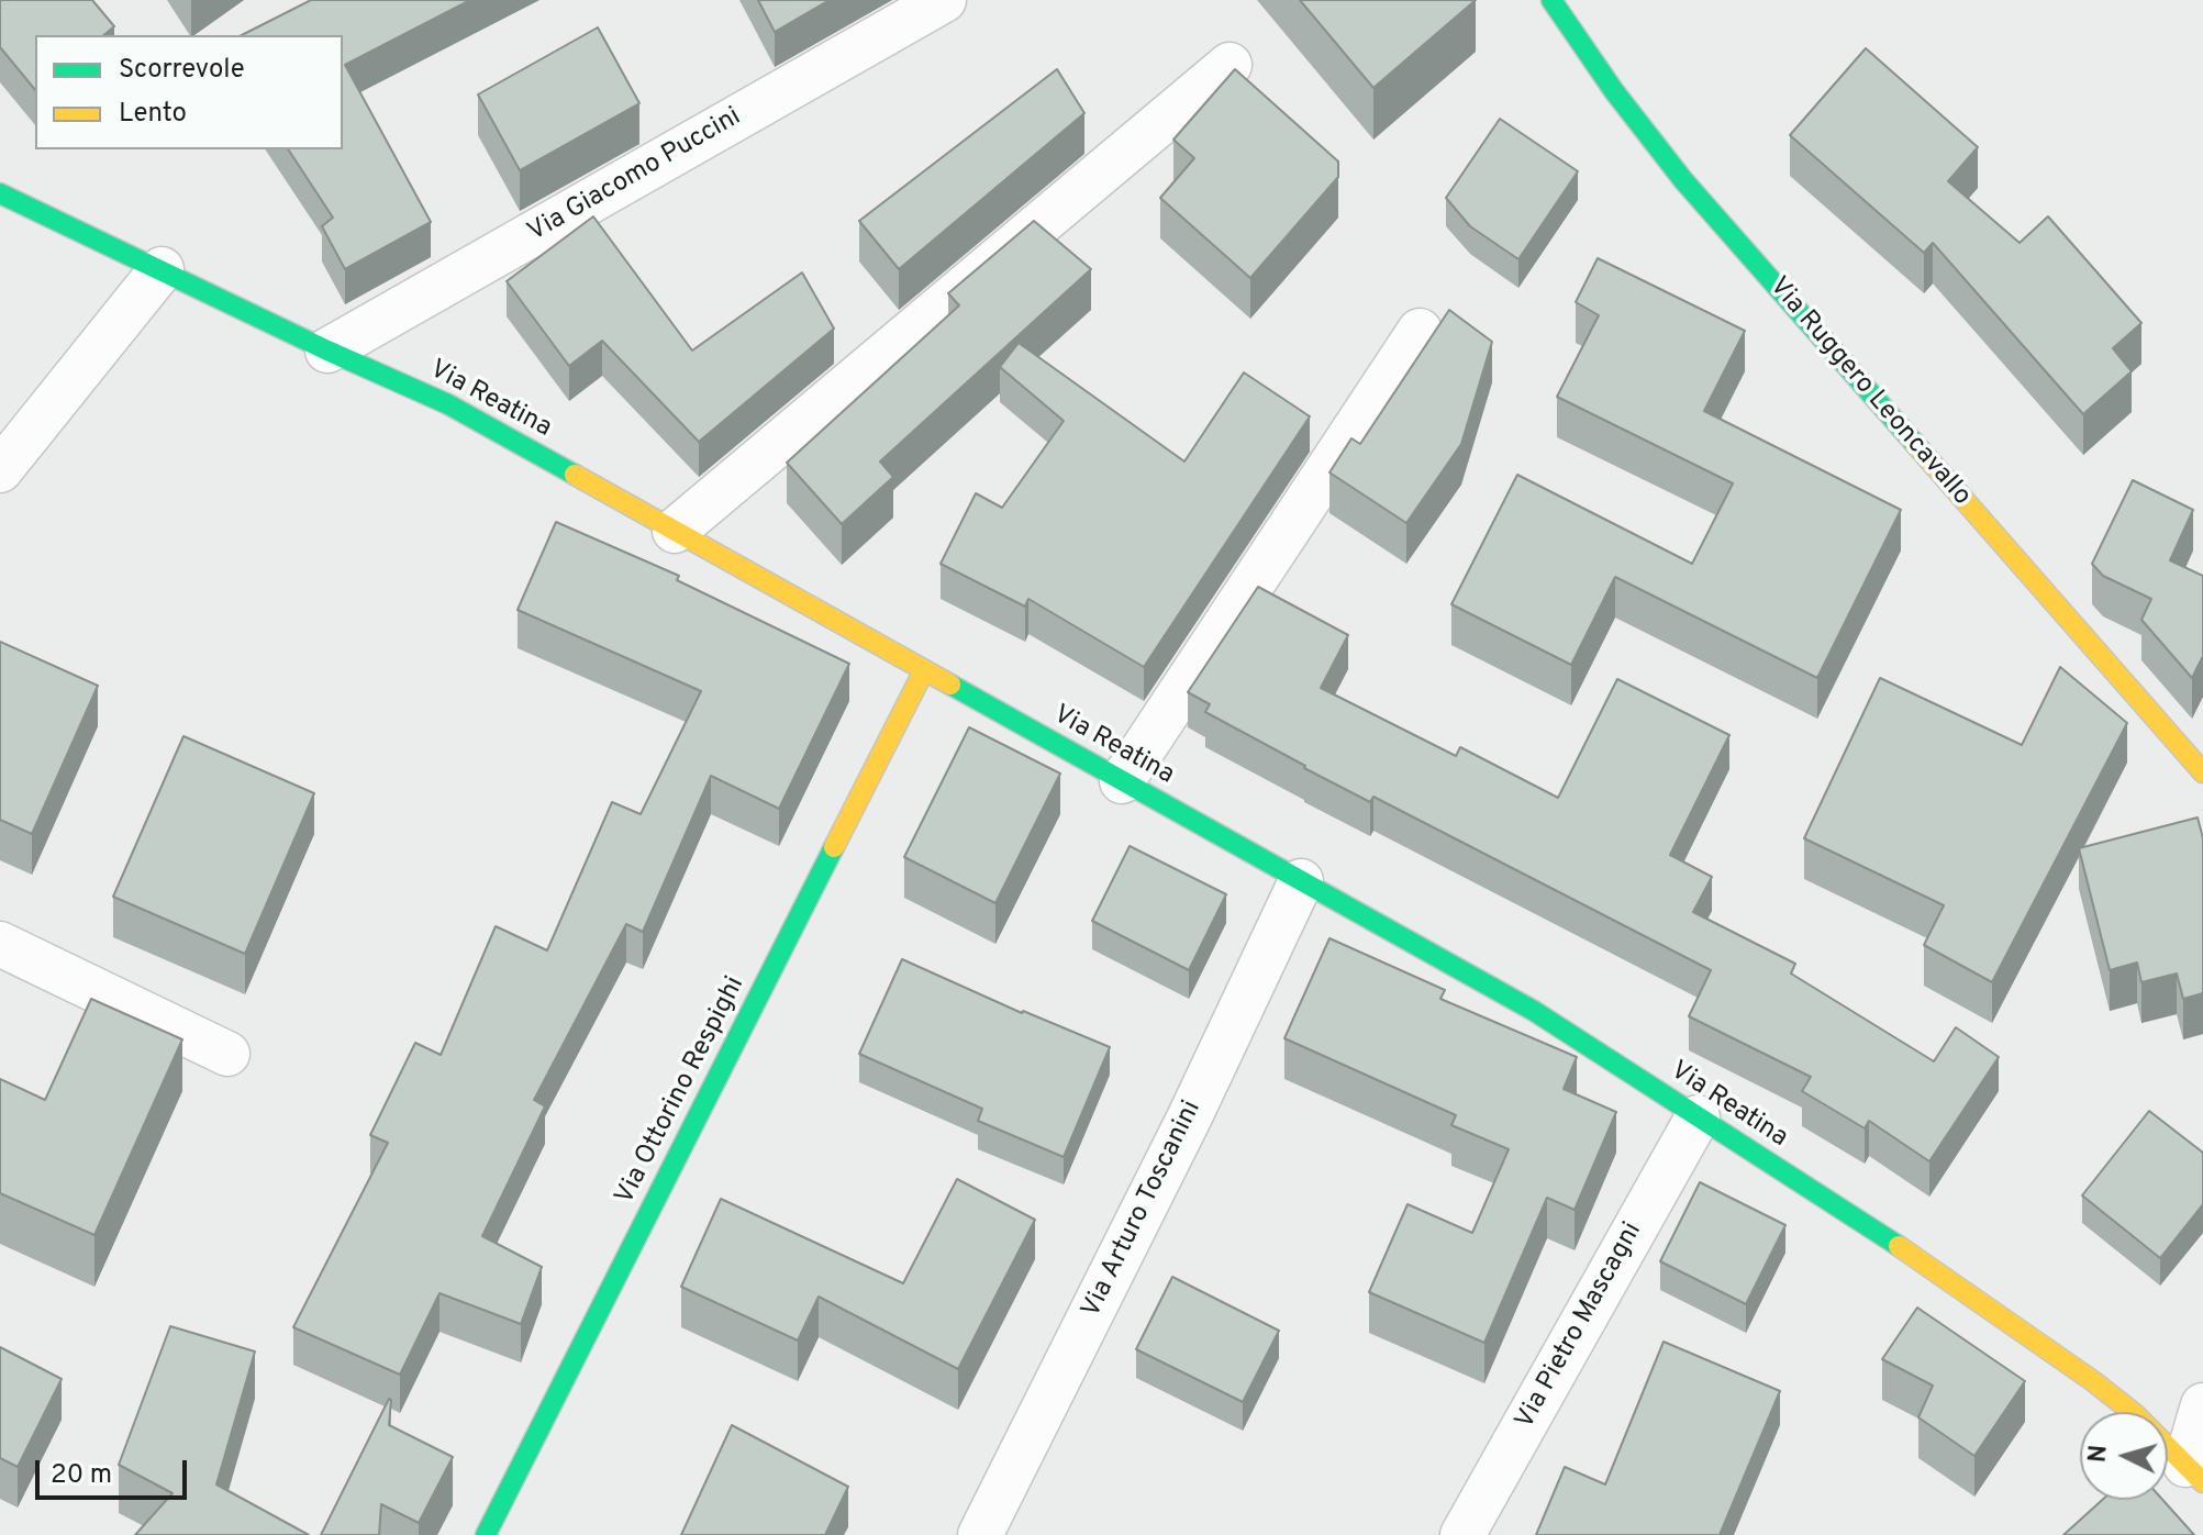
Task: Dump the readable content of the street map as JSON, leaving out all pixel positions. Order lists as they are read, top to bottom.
{
  "streets": {
    "street": [
      "Via Giacomo Puccini",
      "Via Ruggero Leoncavallo",
      "Via Reatina",
      "Via Ottorino Respighi",
      "Via Arturo Toscanini",
      "Via Pietro Mascagni"
    ]
  },
  "crossings": [
    ["Via Giacomo Puccini", "Via Reatina"],
    ["Via Reatina", "Via Ottorino Respighi"],
    ["Via Reatina", "Via Arturo Toscanini"],
    ["Via Reatina", "Via Pietro Mascagni"]
  ],
  "legend": ["Scorrevole", "Lento"],
  "scale_bar": "20 m",
  "north": "left"
}
